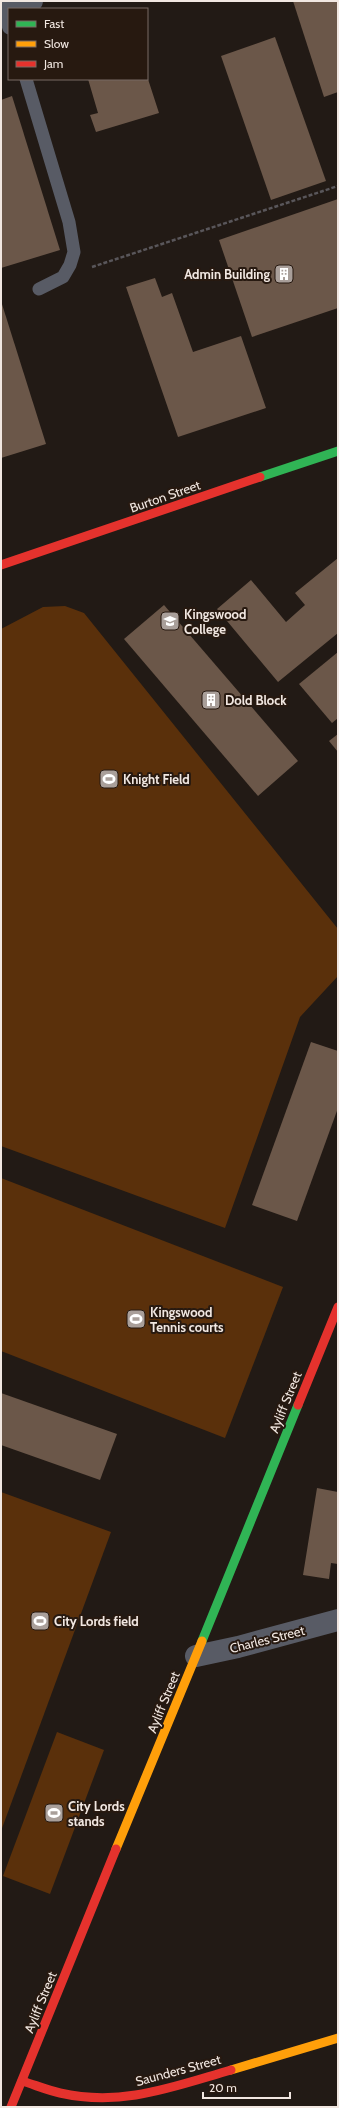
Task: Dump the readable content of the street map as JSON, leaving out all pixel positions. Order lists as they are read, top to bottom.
{
  "streets": {
    "street": [
      "Burton Street",
      "Ayliff Street",
      "Charles Street",
      "Saunders Street"
    ]
  },
  "crossings": [
    ["Ayliff Street", "Charles Street"],
    ["Ayliff Street", "Saunders Street"]
  ],
  "places": {
    "building": ["Admin Building", "Dold Block"],
    "school or university": ["Kingswood College"],
    "sports": [
      "Knight Field",
      "Kingswood Tennis courts",
      "City Lords field",
      "City Lords stands"
    ]
  },
  "legend": ["Fast", "Slow", "Jam"],
  "scale_bar": "20 m"
}
